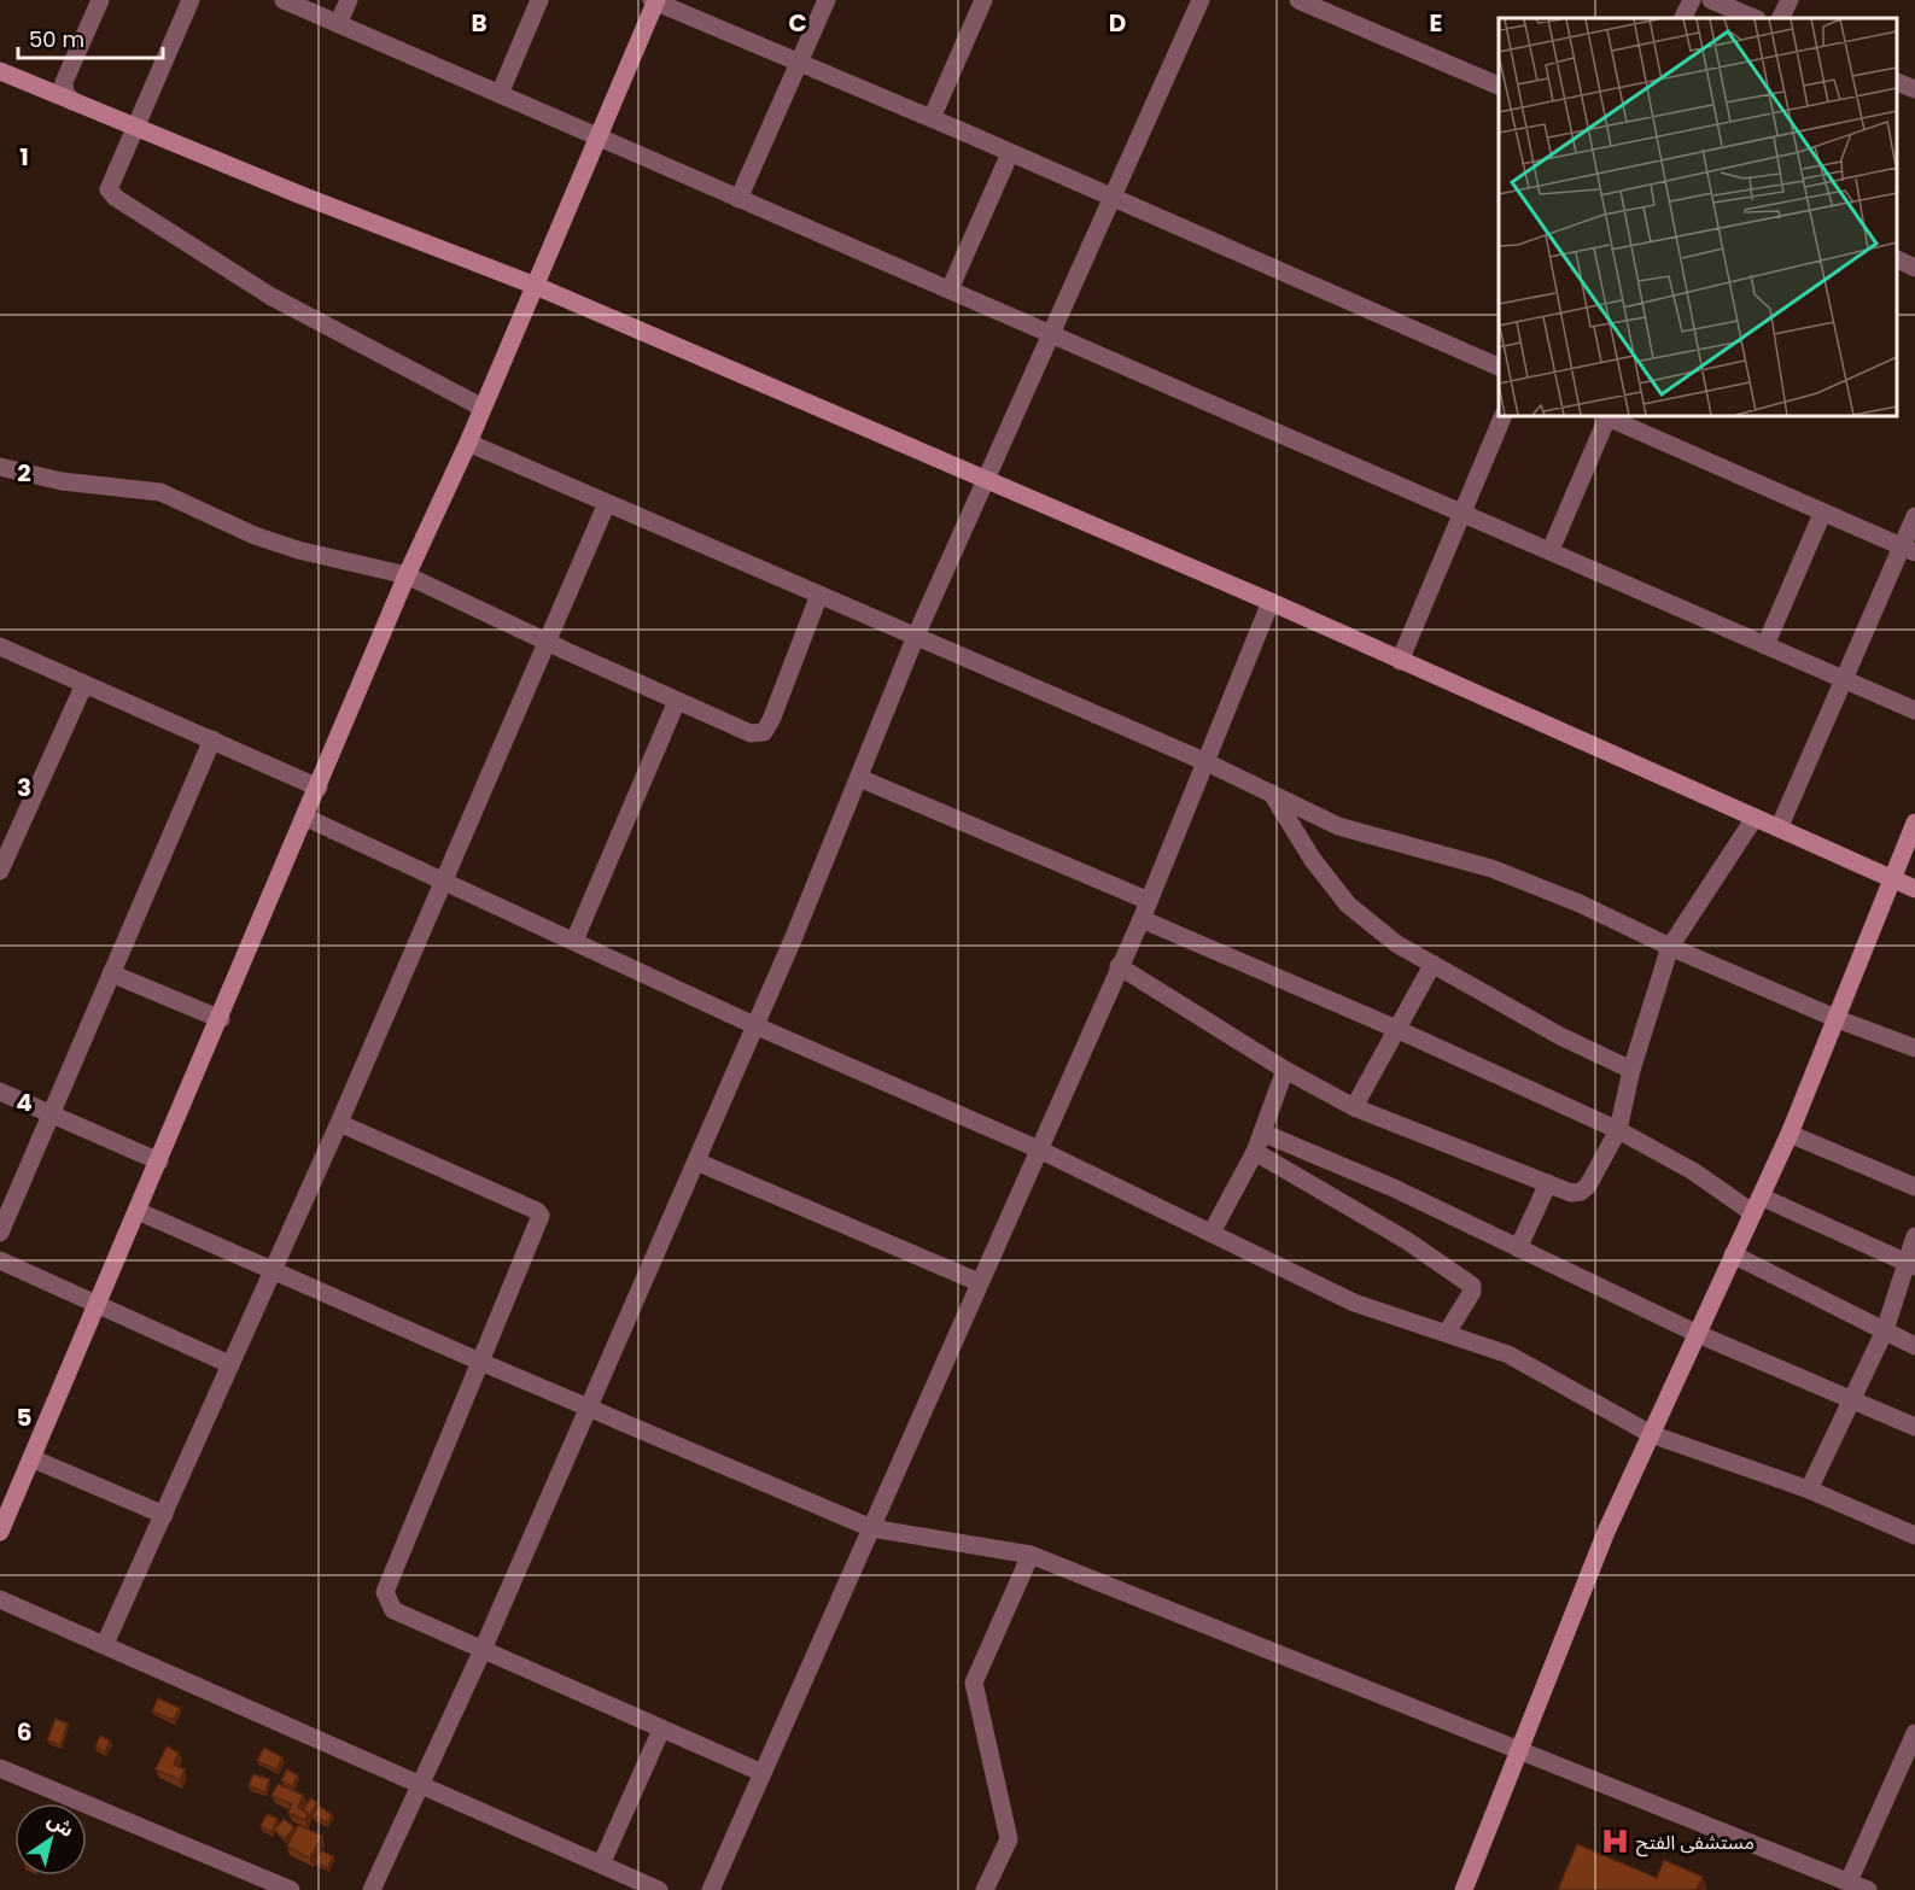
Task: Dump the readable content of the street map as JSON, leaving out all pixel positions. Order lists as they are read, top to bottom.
{
  "places": {
    "hospital": ["مستشفى الفتح"]
  },
  "scale_bar": "50 m",
  "north": "top right",
  "grid": {
    "columns": [
      "B",
      "C",
      "D",
      "E"
    ],
    "rows": [
      "1",
      "2",
      "3",
      "4",
      "5",
      "6"
    ]
  }
}
